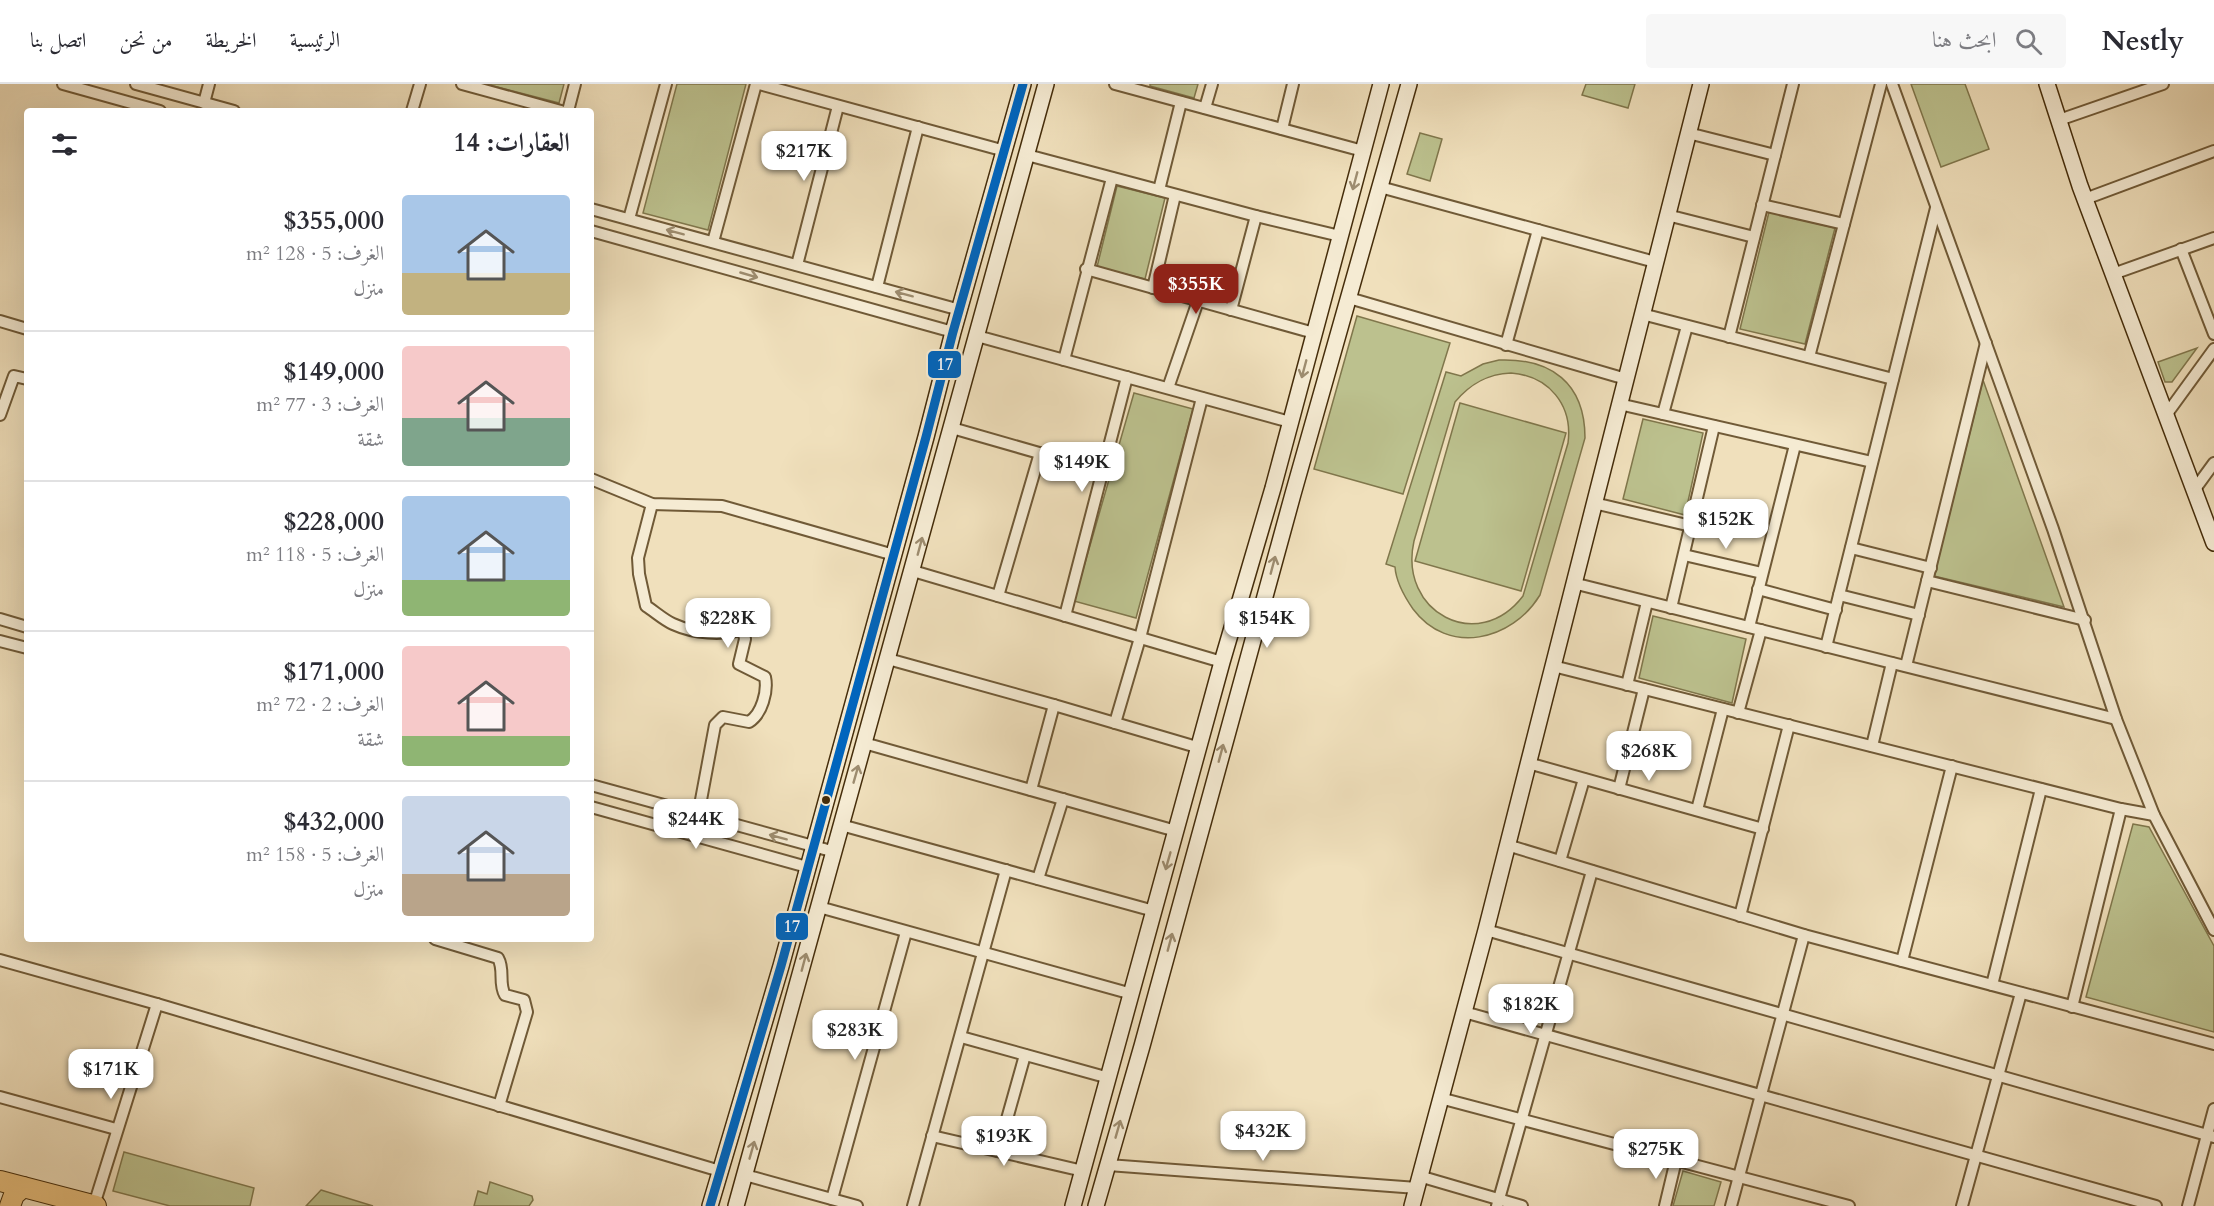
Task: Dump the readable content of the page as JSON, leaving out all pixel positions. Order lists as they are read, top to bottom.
{
  "lines": ["transit line 17"],
  "page": {
    "header": "Nestly",
    "search": "ابحث هنا",
    "nav": [
      "الرئيسية",
      "الخريطة",
      "من نحن",
      "اتصل بنا"
    ],
    "heading": "العقارات: 14",
    "price": [
      "$217K",
      "$355K",
      "$149K",
      "$152K",
      "$228K",
      "$154K",
      "$268K",
      "$244K",
      "$182K",
      "$283K",
      "$171K",
      "$432K",
      "$193K",
      "$275K"
    ],
    "list": [
      {
        "name": "$355,000",
        "note": "الغرف: 5 · 128 m² · منزل"
      },
      {
        "name": "$149,000",
        "note": "الغرف: 3 · 77 m² · شقة"
      },
      {
        "name": "$228,000",
        "note": "الغرف: 5 · 118 m² · منزل"
      },
      {
        "name": "$171,000",
        "note": "الغرف: 2 · 72 m² · شقة"
      },
      {
        "name": "$432,000",
        "note": "الغرف: 5 · 158 m² · منزل"
      }
    ]
  }
}
